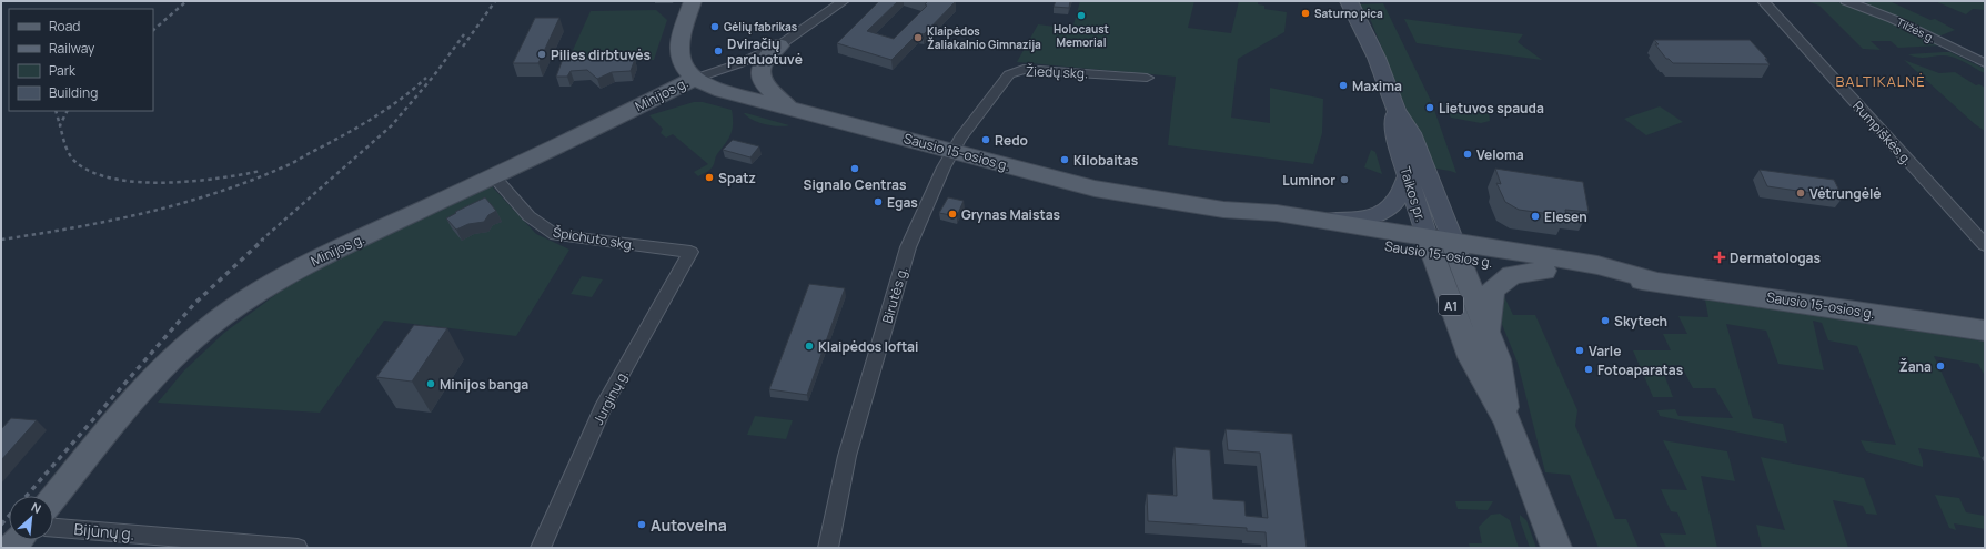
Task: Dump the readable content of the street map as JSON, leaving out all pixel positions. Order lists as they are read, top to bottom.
{
  "streets": {
    "main road": [
      "Minijos g.",
      "Sausio 15-osios g.",
      "Taikos pr.",
      "A1"
    ],
    "street": [
      "Tilžės g.",
      "Žiedų skg.",
      "Rumpiškės g.",
      "Špichuto skg.",
      "Birutės g.",
      "Jurginų g.",
      "Bijūnų g."
    ]
  },
  "crossings": [
    ["Žiedų skg.", "Sausio 15-osios g."],
    ["Žiedų skg.", "Birutės g."],
    ["Minijos g.", "Sausio 15-osios g."],
    ["Minijos g.", "Špichuto skg."],
    ["Sausio 15-osios g.", "Taikos pr."],
    ["Sausio 15-osios g.", "Birutės g."],
    ["Špichuto skg.", "Jurginų g."]
  ],
  "districts": ["BALTIKALNĖ"],
  "places": {
    "other": [
      "Saturno pica",
      "Holocaust Memorial",
      "Gėlių fabrikas",
      "Klaipėdos Žaliakalnio Gimnazija",
      "Dviračių parduotuvė",
      "Pilies dirbtuvės",
      "Maxima",
      "Lietuvos spauda",
      "Redo",
      "Veloma",
      "Kilobaitas",
      "Signalo Centras",
      "Spatz",
      "Luminor",
      "Vėtrungėlė",
      "Egas",
      "Grynas Maistas",
      "Elesen",
      "Skytech",
      "Klaipėdos loftai",
      "Varle",
      "Žana",
      "Fotoaparatas",
      "Minijos banga",
      "Autovelna"
    ],
    "health": ["Dermatologas"]
  },
  "legend": [
    "Road",
    "Railway",
    "Park",
    "Building"
  ],
  "north": "top right"
}
